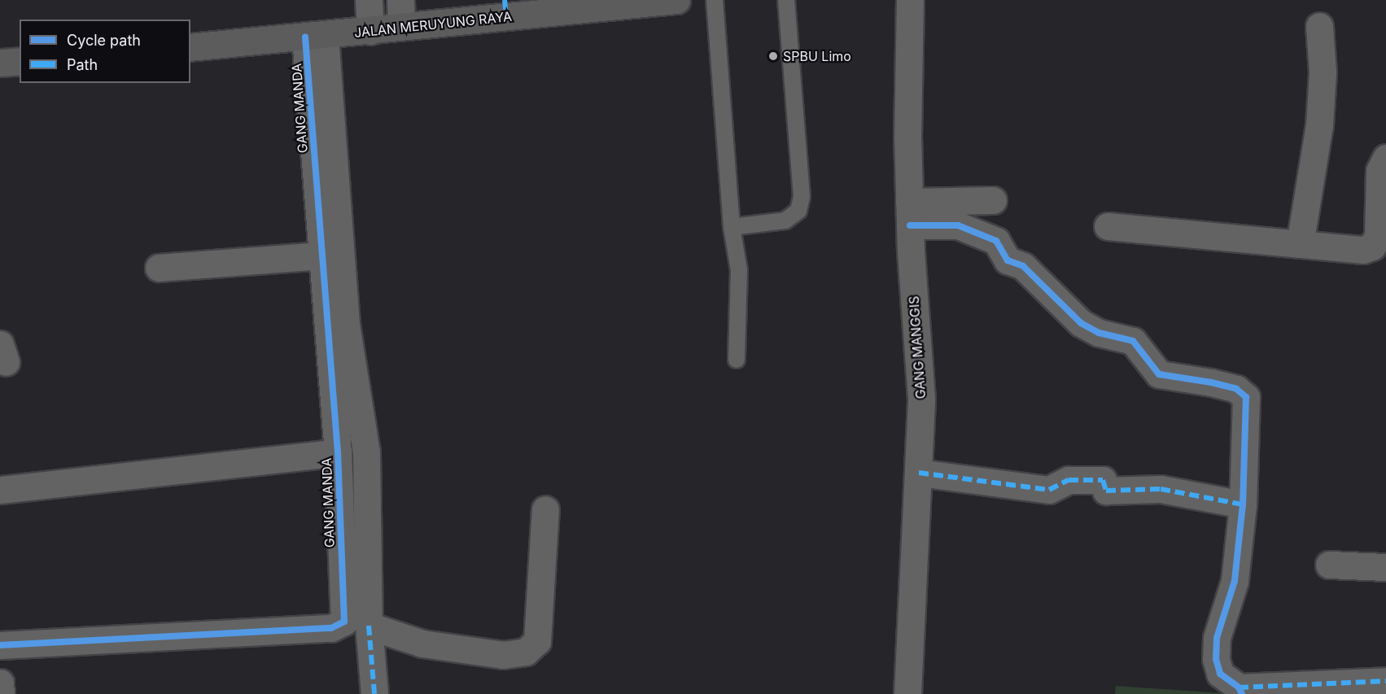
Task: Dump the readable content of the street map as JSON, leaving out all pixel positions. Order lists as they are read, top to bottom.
{
  "streets": {
    "main road": ["JALAN MERUYUNG RAYA"],
    "street": ["GANG MANDA", "GANG MANGGIS"]
  },
  "crossings": [
    ["JALAN MERUYUNG RAYA", "GANG MANDA"]
  ],
  "places": ["SPBU Limo"],
  "legend": ["Cycle path", "Path"]
}
